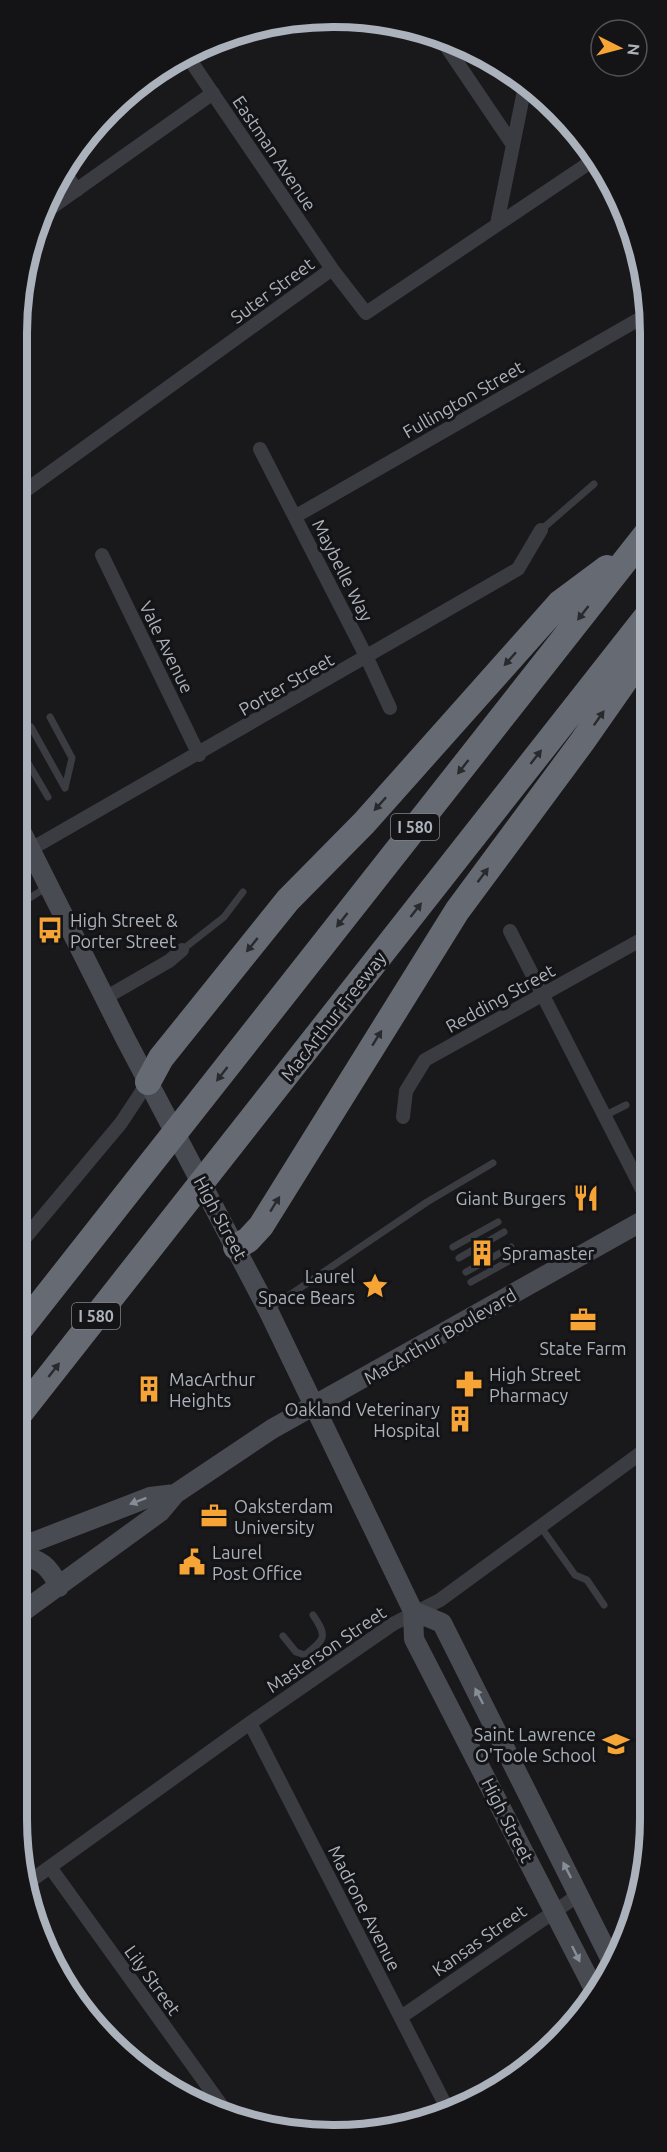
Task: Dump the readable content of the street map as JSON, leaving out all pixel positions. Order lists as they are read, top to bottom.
{
  "streets": {
    "highway": ["I 580", "MacArthur Freeway"],
    "main road": ["High Street", "MacArthur Boulevard"],
    "street": [
      "Eastman Avenue",
      "Suter Street",
      "Fullington Street",
      "Maybelle Way",
      "Vale Avenue",
      "Porter Street",
      "Redding Street",
      "Masterson Street",
      "Madrone Avenue",
      "Kansas Street",
      "Lily Street"
    ]
  },
  "crossings": [
    ["Eastman Avenue", "Suter Street"],
    ["Fullington Street", "Maybelle Way"],
    ["Maybelle Way", "Porter Street"],
    ["Vale Avenue", "Porter Street"],
    ["Porter Street", "High Street"],
    ["High Street", "MacArthur Boulevard"],
    ["High Street", "Masterson Street"],
    ["High Street", "Kansas Street"],
    ["Masterson Street", "Madrone Avenue"],
    ["Masterson Street", "Lily Street"],
    ["Madrone Avenue", "Kansas Street"]
  ],
  "places": {
    "bus stop": ["High Street & Porter Street"],
    "restaurant": ["Giant Burgers"],
    "building": ["Spramaster", "MacArthur Heights", "Oakland Veterinary Hospital"],
    "place": ["Laurel Space Bears"],
    "office": ["State Farm", "Oaksterdam University"],
    "pharmacy": ["High Street Pharmacy"],
    "public building": ["Laurel Post Office"],
    "school or university": ["Saint Lawrence O'Toole School"]
  },
  "north": "right"
}
